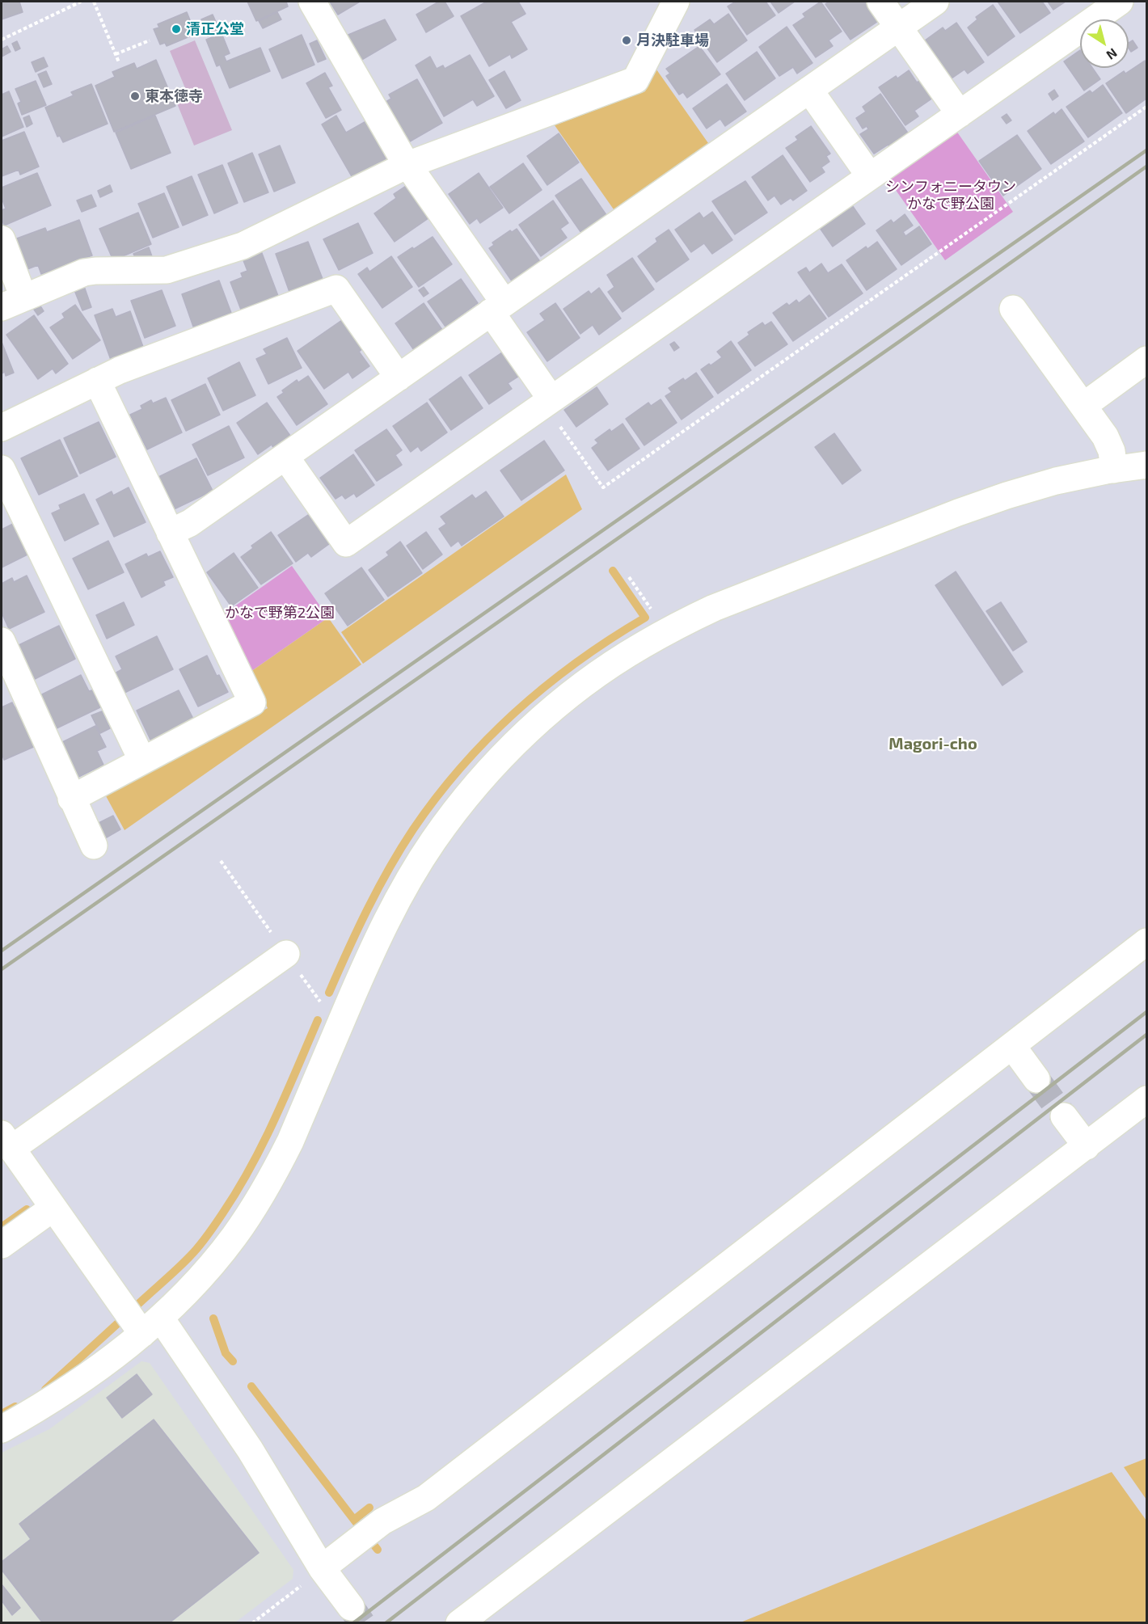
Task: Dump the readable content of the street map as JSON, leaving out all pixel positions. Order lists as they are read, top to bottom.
{
  "districts": ["Magori-cho"],
  "parks": ["シンフォニータウン かなで野公園", "かなで野第2公園"],
  "places": ["清正公堂", "月決駐車場", "東本徳寺"],
  "north": "bottom right"
}
